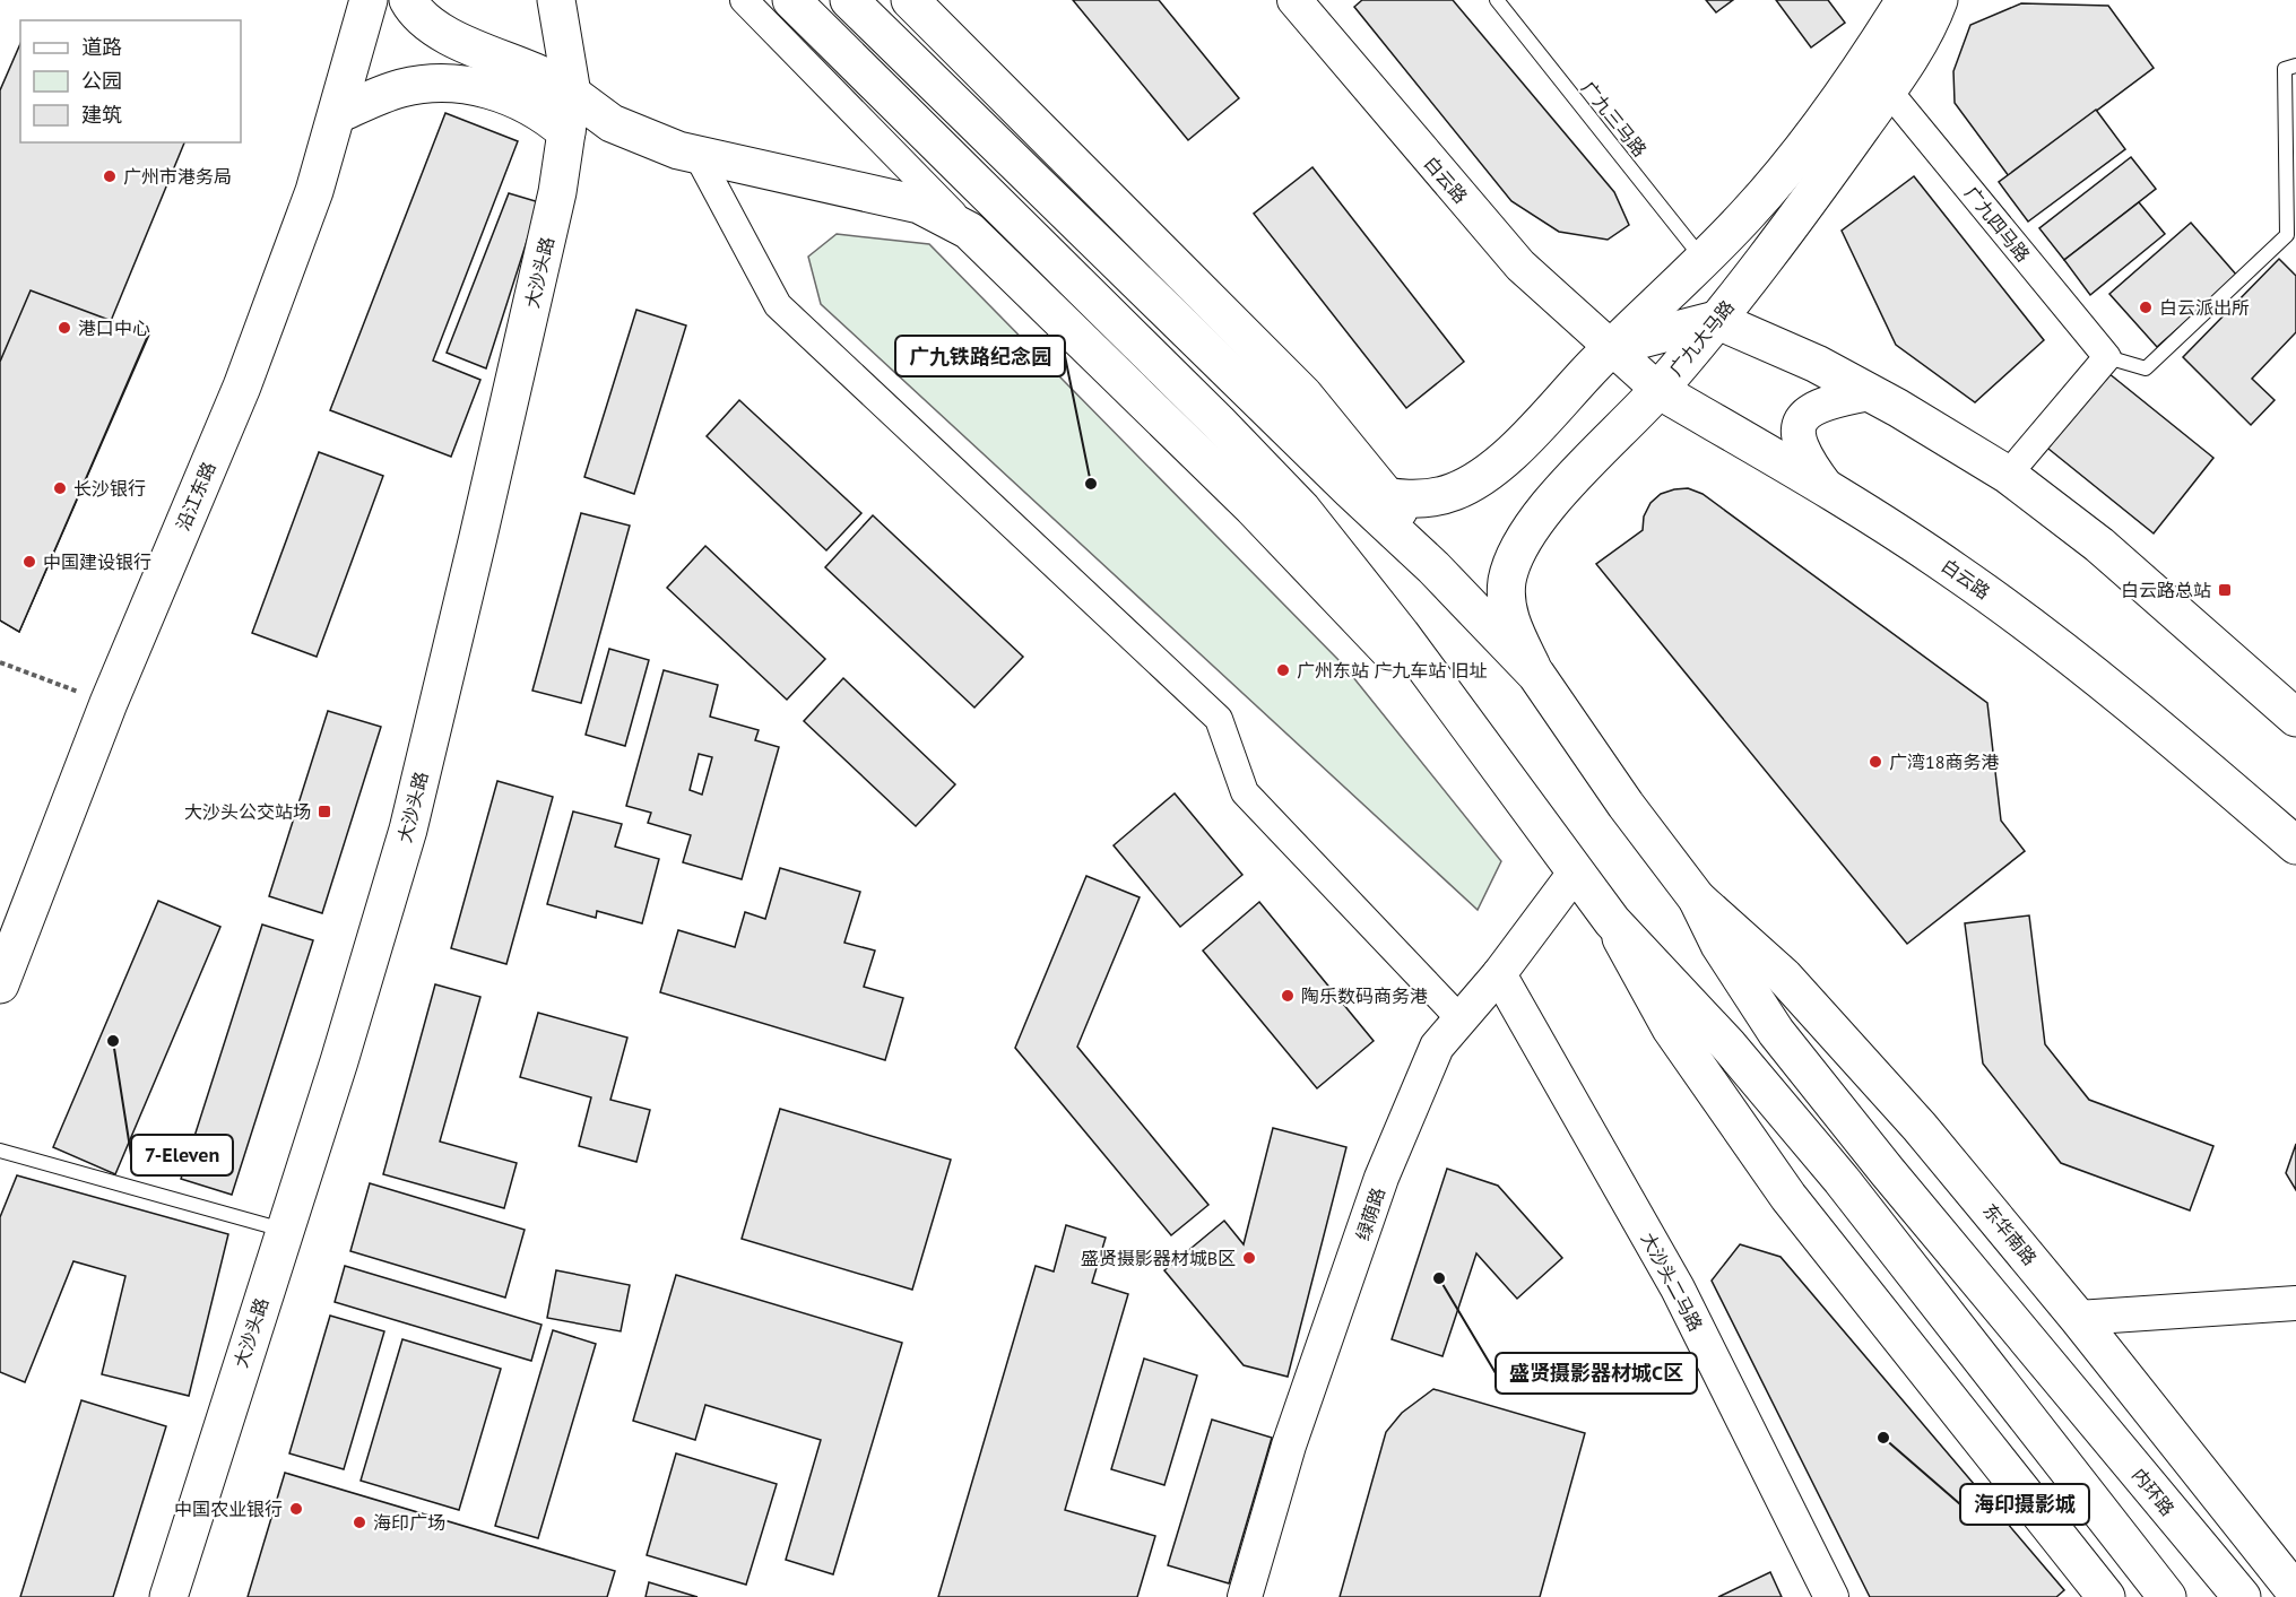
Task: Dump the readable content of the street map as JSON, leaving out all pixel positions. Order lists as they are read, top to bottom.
{
  "streets": {
    "main road": [
      "白云路",
      "大沙头路",
      "广九大马路",
      "沿江东路",
      "东华南路",
      "内环路"
    ],
    "street": ["广九四马路", "绿荫路", "大沙头二马路"],
    "lane": ["广九三马路"]
  },
  "crossings": [
    ["白云路", "广九大马路"],
    ["广九四马路", "广九大马路"],
    ["绿荫路", "大沙头二马路"],
    ["东华南路", "内环路"]
  ],
  "places": {
    "other": [
      "广州市港务局",
      "白云派出所",
      "港口中心",
      "广九铁路纪念园",
      "长沙银行",
      "中国建设银行",
      "广州东站 广九车站 旧址",
      "广湾18商务港",
      "陶乐数码商务港",
      "7-Eleven",
      "盛贤摄影器材城B区",
      "盛贤摄影器材城C区",
      "海印摄影城",
      "中国农业银行",
      "海印广场"
    ],
    "transit": ["白云路总站", "大沙头公交站场"]
  },
  "legend": ["道路", "公园", "建筑"]
}
